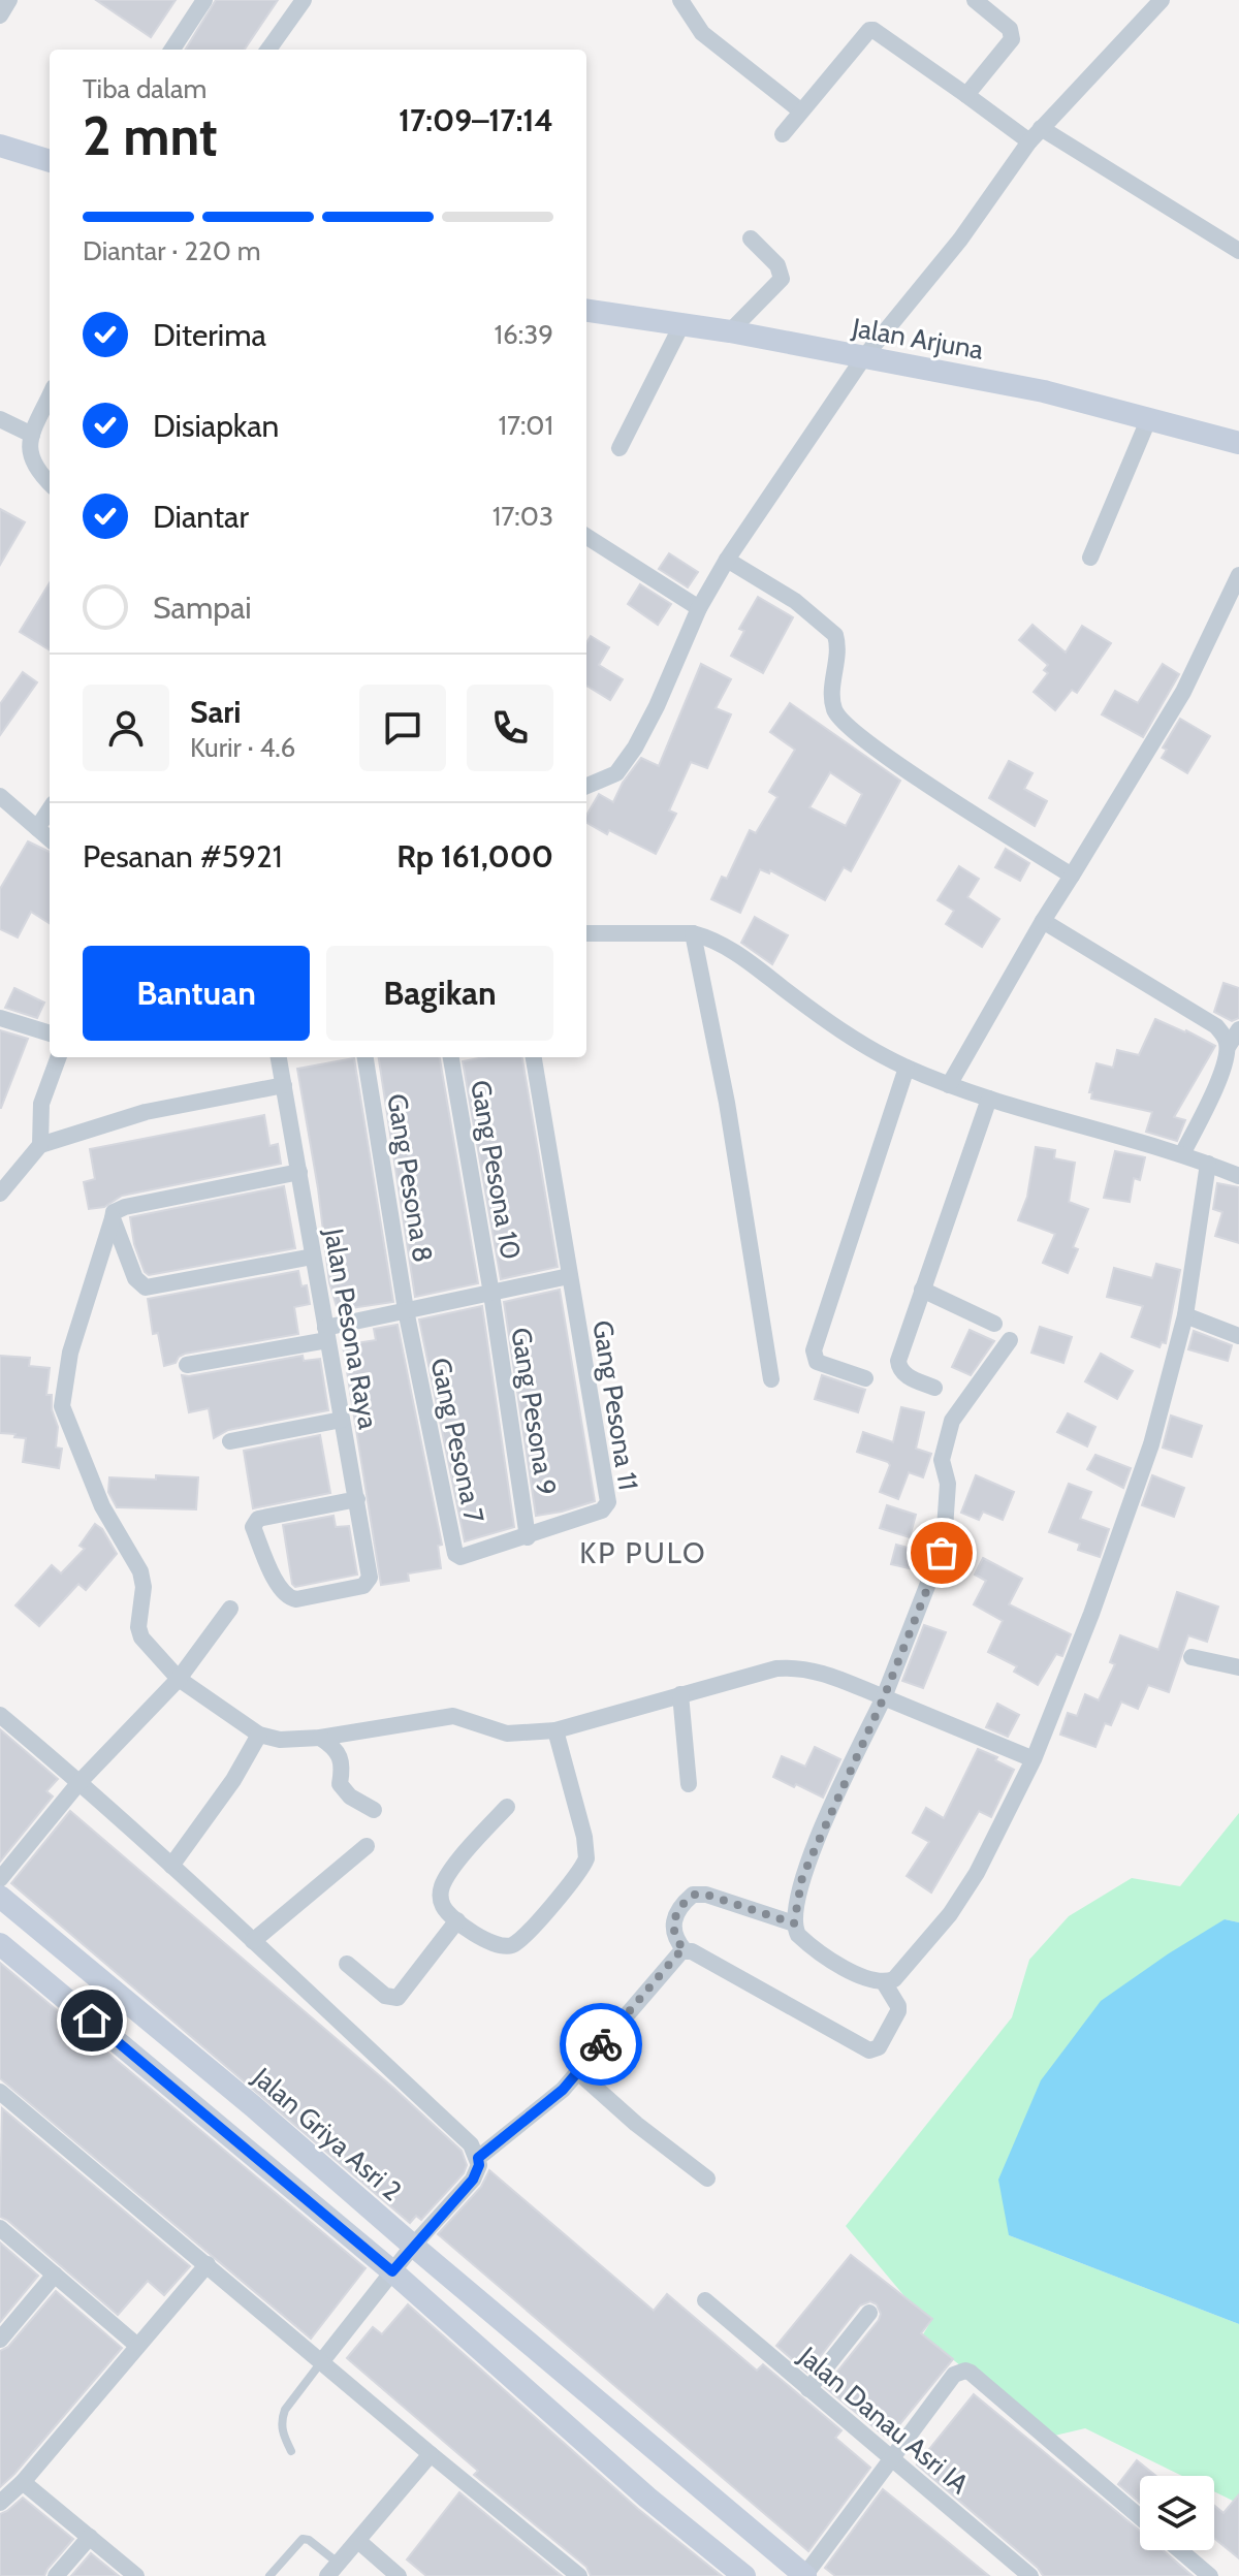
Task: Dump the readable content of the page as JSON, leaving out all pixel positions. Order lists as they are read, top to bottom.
{
  "streets": {
    "street": [
      "Jalan Arjuna",
      "Gang Pesona 10",
      "Gang Pesona 8",
      "Jalan Pesona Raya",
      "Gang Pesona 11",
      "Gang Pesona 9",
      "Gang Pesona 7",
      "Jalan Griya Asri 2",
      "Jalan Danau Asri IA"
    ]
  },
  "crossings": [
    ["Gang Pesona 10", "Gang Pesona 9"],
    ["Gang Pesona 8", "Gang Pesona 7"],
    ["Gang Pesona 11", "Gang Pesona 9"],
    ["Gang Pesona 11", "Gang Pesona 7"],
    ["Gang Pesona 9", "Gang Pesona 7"]
  ],
  "districts": ["KP PULO"],
  "page": {
    "heading": ["2 mnt", "Tiba dalam", "17:09–17:14"],
    "panel": [
      "Sari",
      "Kurir · 4.6",
      "Pesanan #5921",
      "Rp 161,000"
    ],
    "bar": "Diantar · 220 m",
    "list": [
      ["Diterima", "16:39"],
      ["Disiapkan", "17:01"],
      ["Diantar", "17:03"],
      "Sampai"
    ],
    "buttons": ["Bantuan", "Bagikan"]
  }
}
